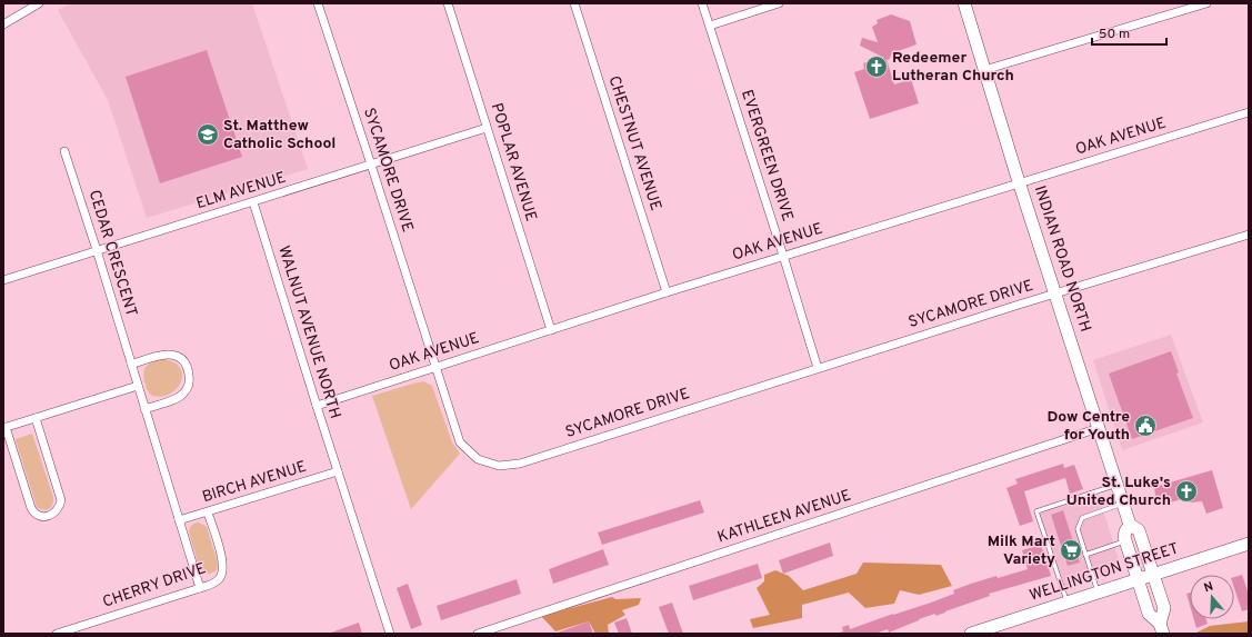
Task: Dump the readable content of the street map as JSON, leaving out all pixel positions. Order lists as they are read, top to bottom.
{
  "streets": {
    "main road": ["INDIAN ROAD NORTH", "WELLINGTON STREET"],
    "street": [
      "OAK AVENUE",
      "CHESTNUT AVENUE",
      "EVERGREEN DRIVE",
      "POPLAR AVENUE",
      "SYCAMORE DRIVE",
      "ELM AVENUE",
      "CEDAR CRESCENT",
      "WALNUT AVENUE NORTH",
      "BIRCH AVENUE",
      "KATHLEEN AVENUE",
      "CHERRY DRIVE"
    ]
  },
  "crossings": [
    ["OAK AVENUE", "CHESTNUT AVENUE"],
    ["OAK AVENUE", "EVERGREEN DRIVE"],
    ["OAK AVENUE", "POPLAR AVENUE"],
    ["OAK AVENUE", "SYCAMORE DRIVE"],
    ["OAK AVENUE", "INDIAN ROAD NORTH"],
    ["OAK AVENUE", "WALNUT AVENUE NORTH"],
    ["EVERGREEN DRIVE", "SYCAMORE DRIVE"],
    ["POPLAR AVENUE", "ELM AVENUE"],
    ["SYCAMORE DRIVE", "ELM AVENUE"],
    ["SYCAMORE DRIVE", "INDIAN ROAD NORTH"],
    ["ELM AVENUE", "CEDAR CRESCENT"],
    ["ELM AVENUE", "WALNUT AVENUE NORTH"],
    ["CEDAR CRESCENT", "BIRCH AVENUE"],
    ["CEDAR CRESCENT", "CHERRY DRIVE"],
    ["INDIAN ROAD NORTH", "KATHLEEN AVENUE"],
    ["INDIAN ROAD NORTH", "WELLINGTON STREET"],
    ["WALNUT AVENUE NORTH", "BIRCH AVENUE"],
    ["BIRCH AVENUE", "CHERRY DRIVE"]
  ],
  "places": {
    "church": ["Redeemer Lutheran Church", "St. Luke's United Church"],
    "school or university": ["St. Matthew Catholic School"],
    "public building": ["Dow Centre for Youth"],
    "supermarket": ["Milk Mart Variety"]
  },
  "scale_bar": "50 m",
  "north": "top"
}
